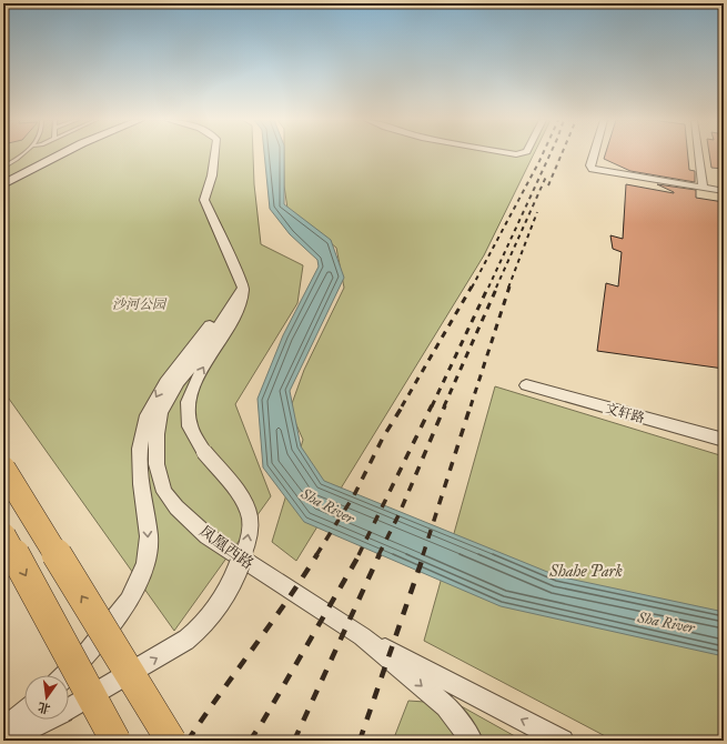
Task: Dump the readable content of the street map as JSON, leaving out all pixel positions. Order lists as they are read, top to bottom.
{
  "streets": {
    "street": ["文轩路", "凤凰西路"]
  },
  "water": ["Sha River"],
  "parks": ["沙河公园", "Shahe Park"],
  "north": "bottom"
}
